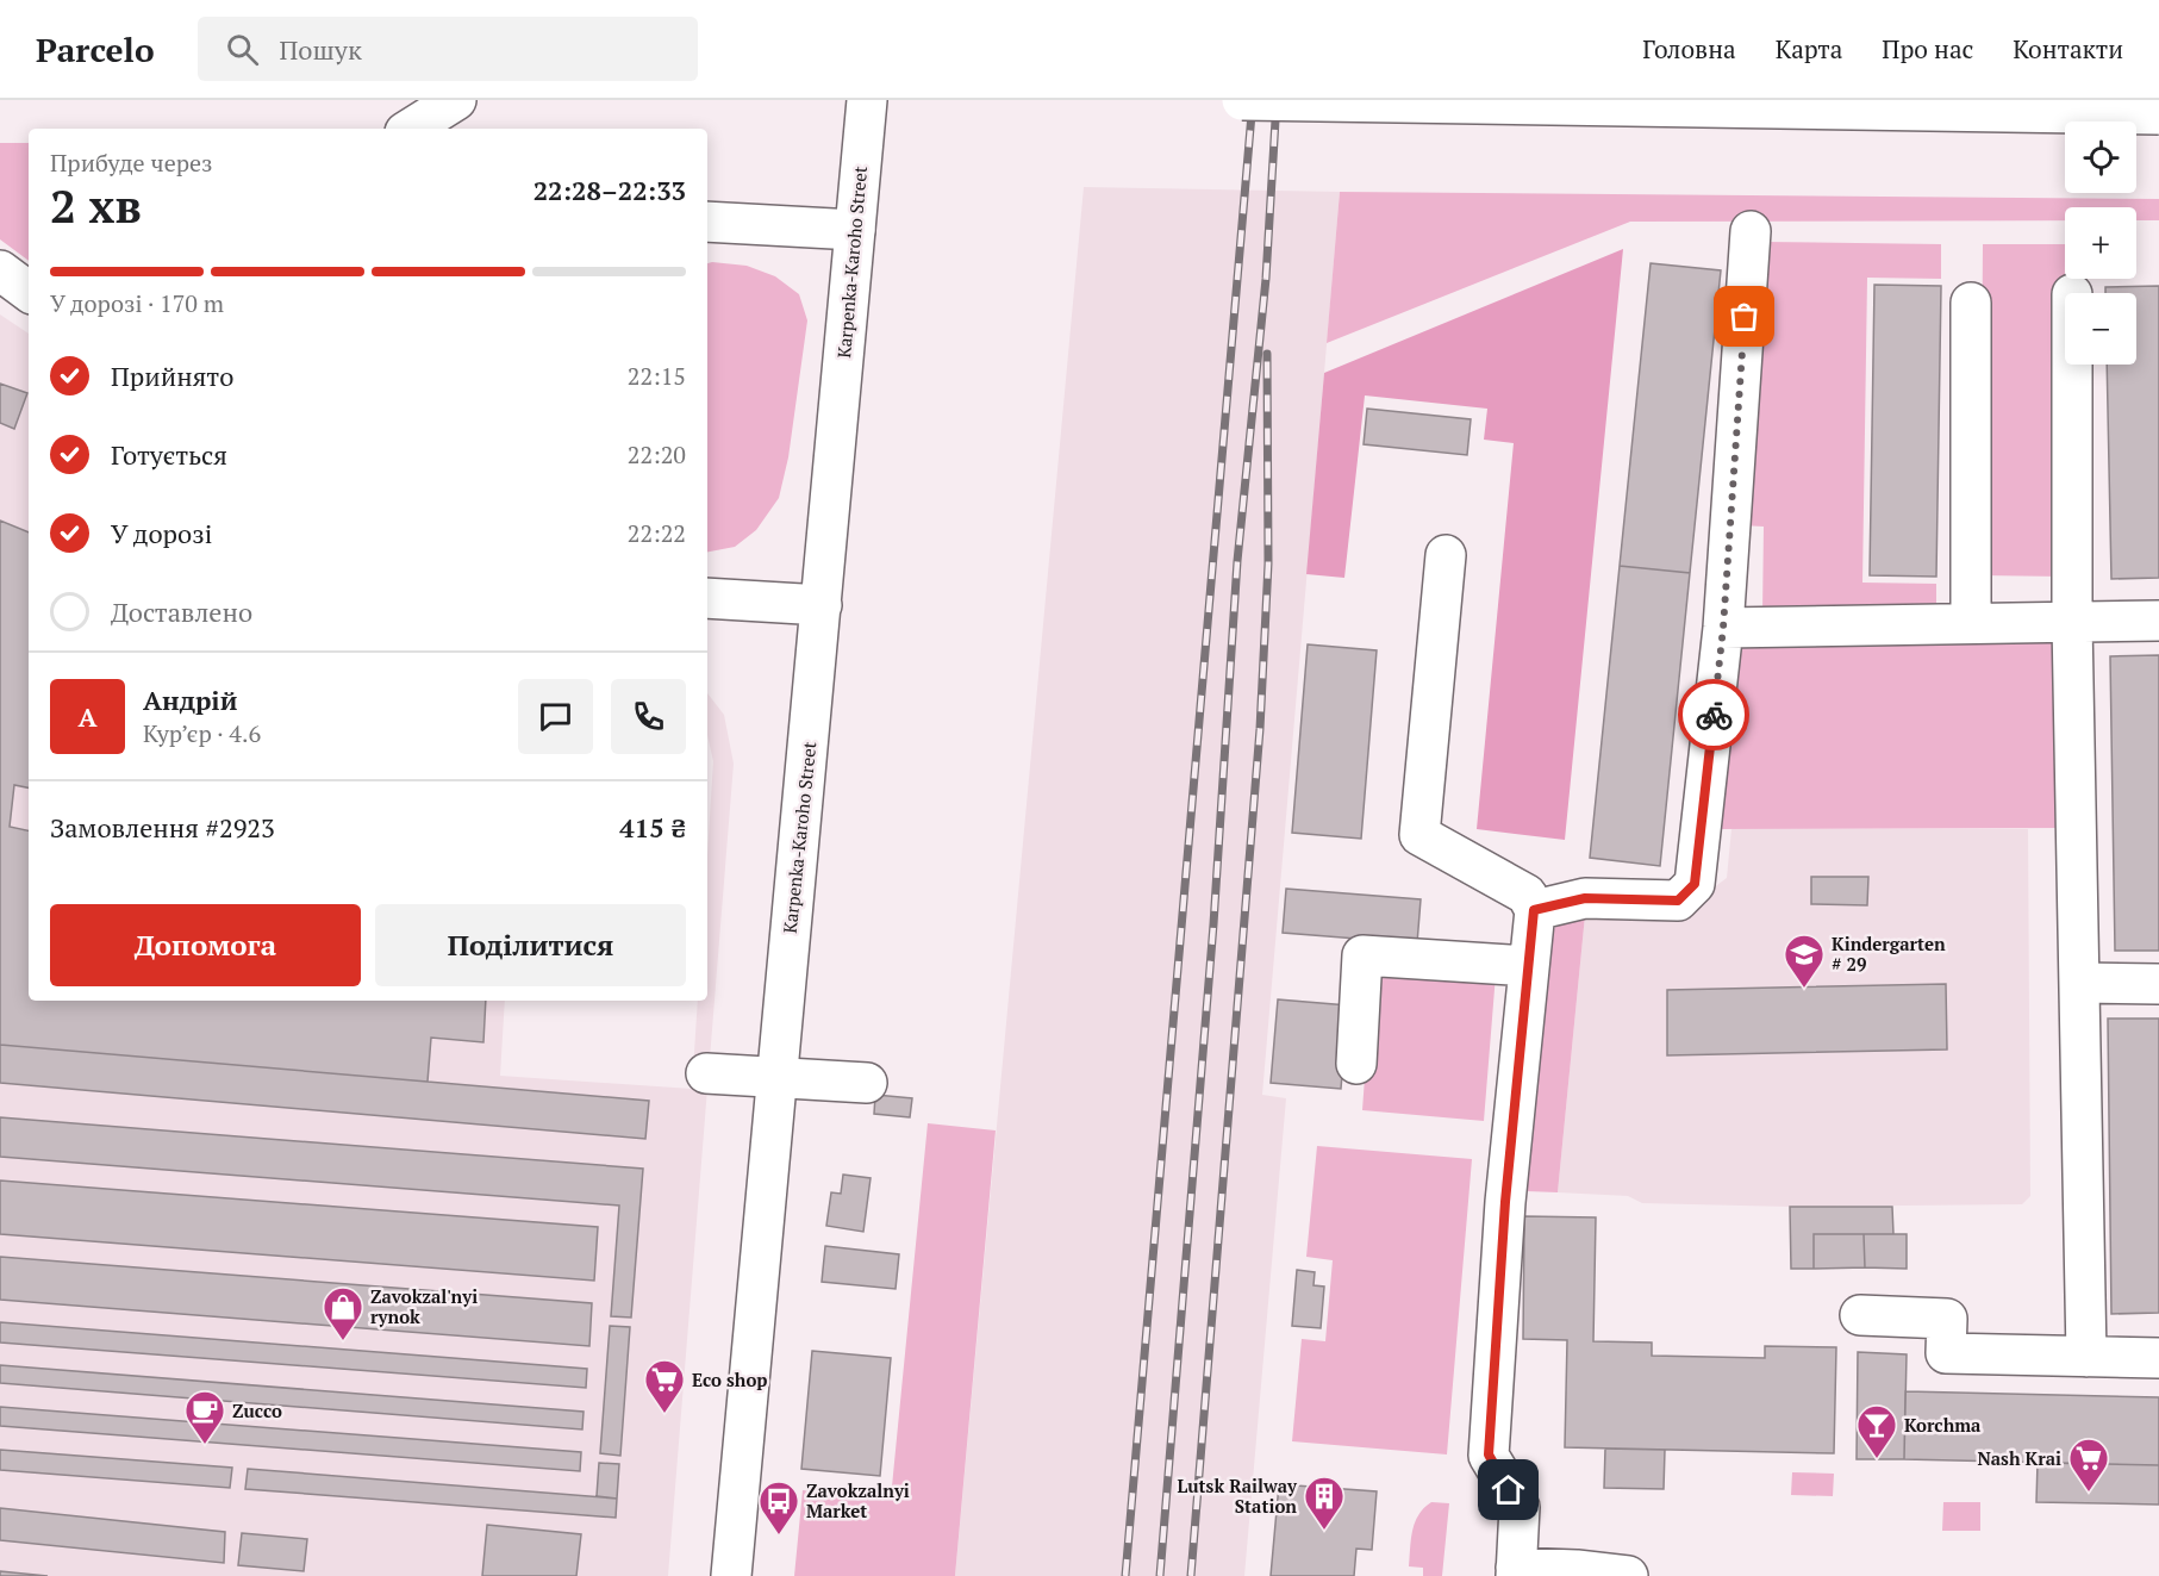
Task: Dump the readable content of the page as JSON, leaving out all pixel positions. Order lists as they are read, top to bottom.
{
  "streets": {
    "main road": ["Karpenka-Karoho Street"]
  },
  "places": {
    "school or university": ["Kindergarten # 29"],
    "shop": ["Zavokzal'nyi rynok"],
    "supermarket": ["Eco shop", "Nash Krai"],
    "cafe": ["Zucco"],
    "bar": ["Korchma"],
    "building": ["Lutsk Railway Station"],
    "bus stop": ["Zavokzalnyi Market"]
  },
  "page": {
    "header": "Parcelo",
    "search": "Пошук",
    "nav": [
      "Головна",
      "Карта",
      "Про нас",
      "Контакти"
    ],
    "map_buttons": ["+", "−"],
    "heading": ["2 хв", "Прибуде через", "22:28–22:33"],
    "panel": [
      "Андрій",
      "Кур’єр · 4.6",
      "Замовлення #2923",
      "415 ₴"
    ],
    "bar": "У дорозі · 170 m",
    "list": [
      ["Прийнято", "22:15"],
      ["Готується", "22:20"],
      ["У дорозі", "22:22"],
      "Доставлено"
    ],
    "round": "А",
    "buttons": ["Допомога", "Поділитися"]
  }
}
